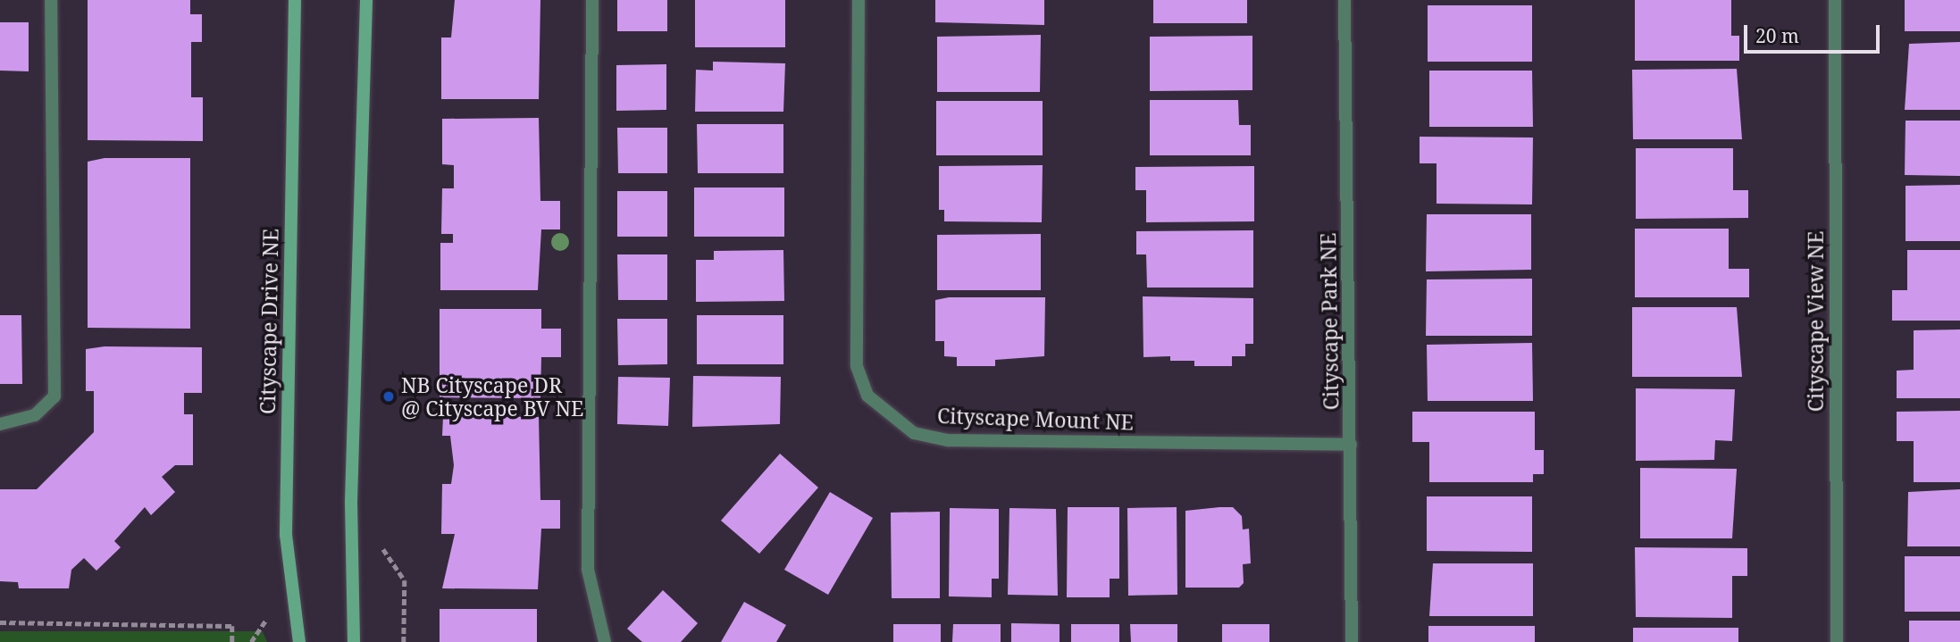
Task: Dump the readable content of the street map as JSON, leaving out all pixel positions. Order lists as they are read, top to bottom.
{
  "streets": {
    "street": [
      "Cityscape Drive NE",
      "Cityscape Park NE",
      "Cityscape View NE",
      "Cityscape Mount NE"
    ]
  },
  "crossings": [
    ["Cityscape Park NE", "Cityscape Mount NE"]
  ],
  "places": ["NB Cityscape DR @ Cityscape BV NE"],
  "scale_bar": "20 m"
}
